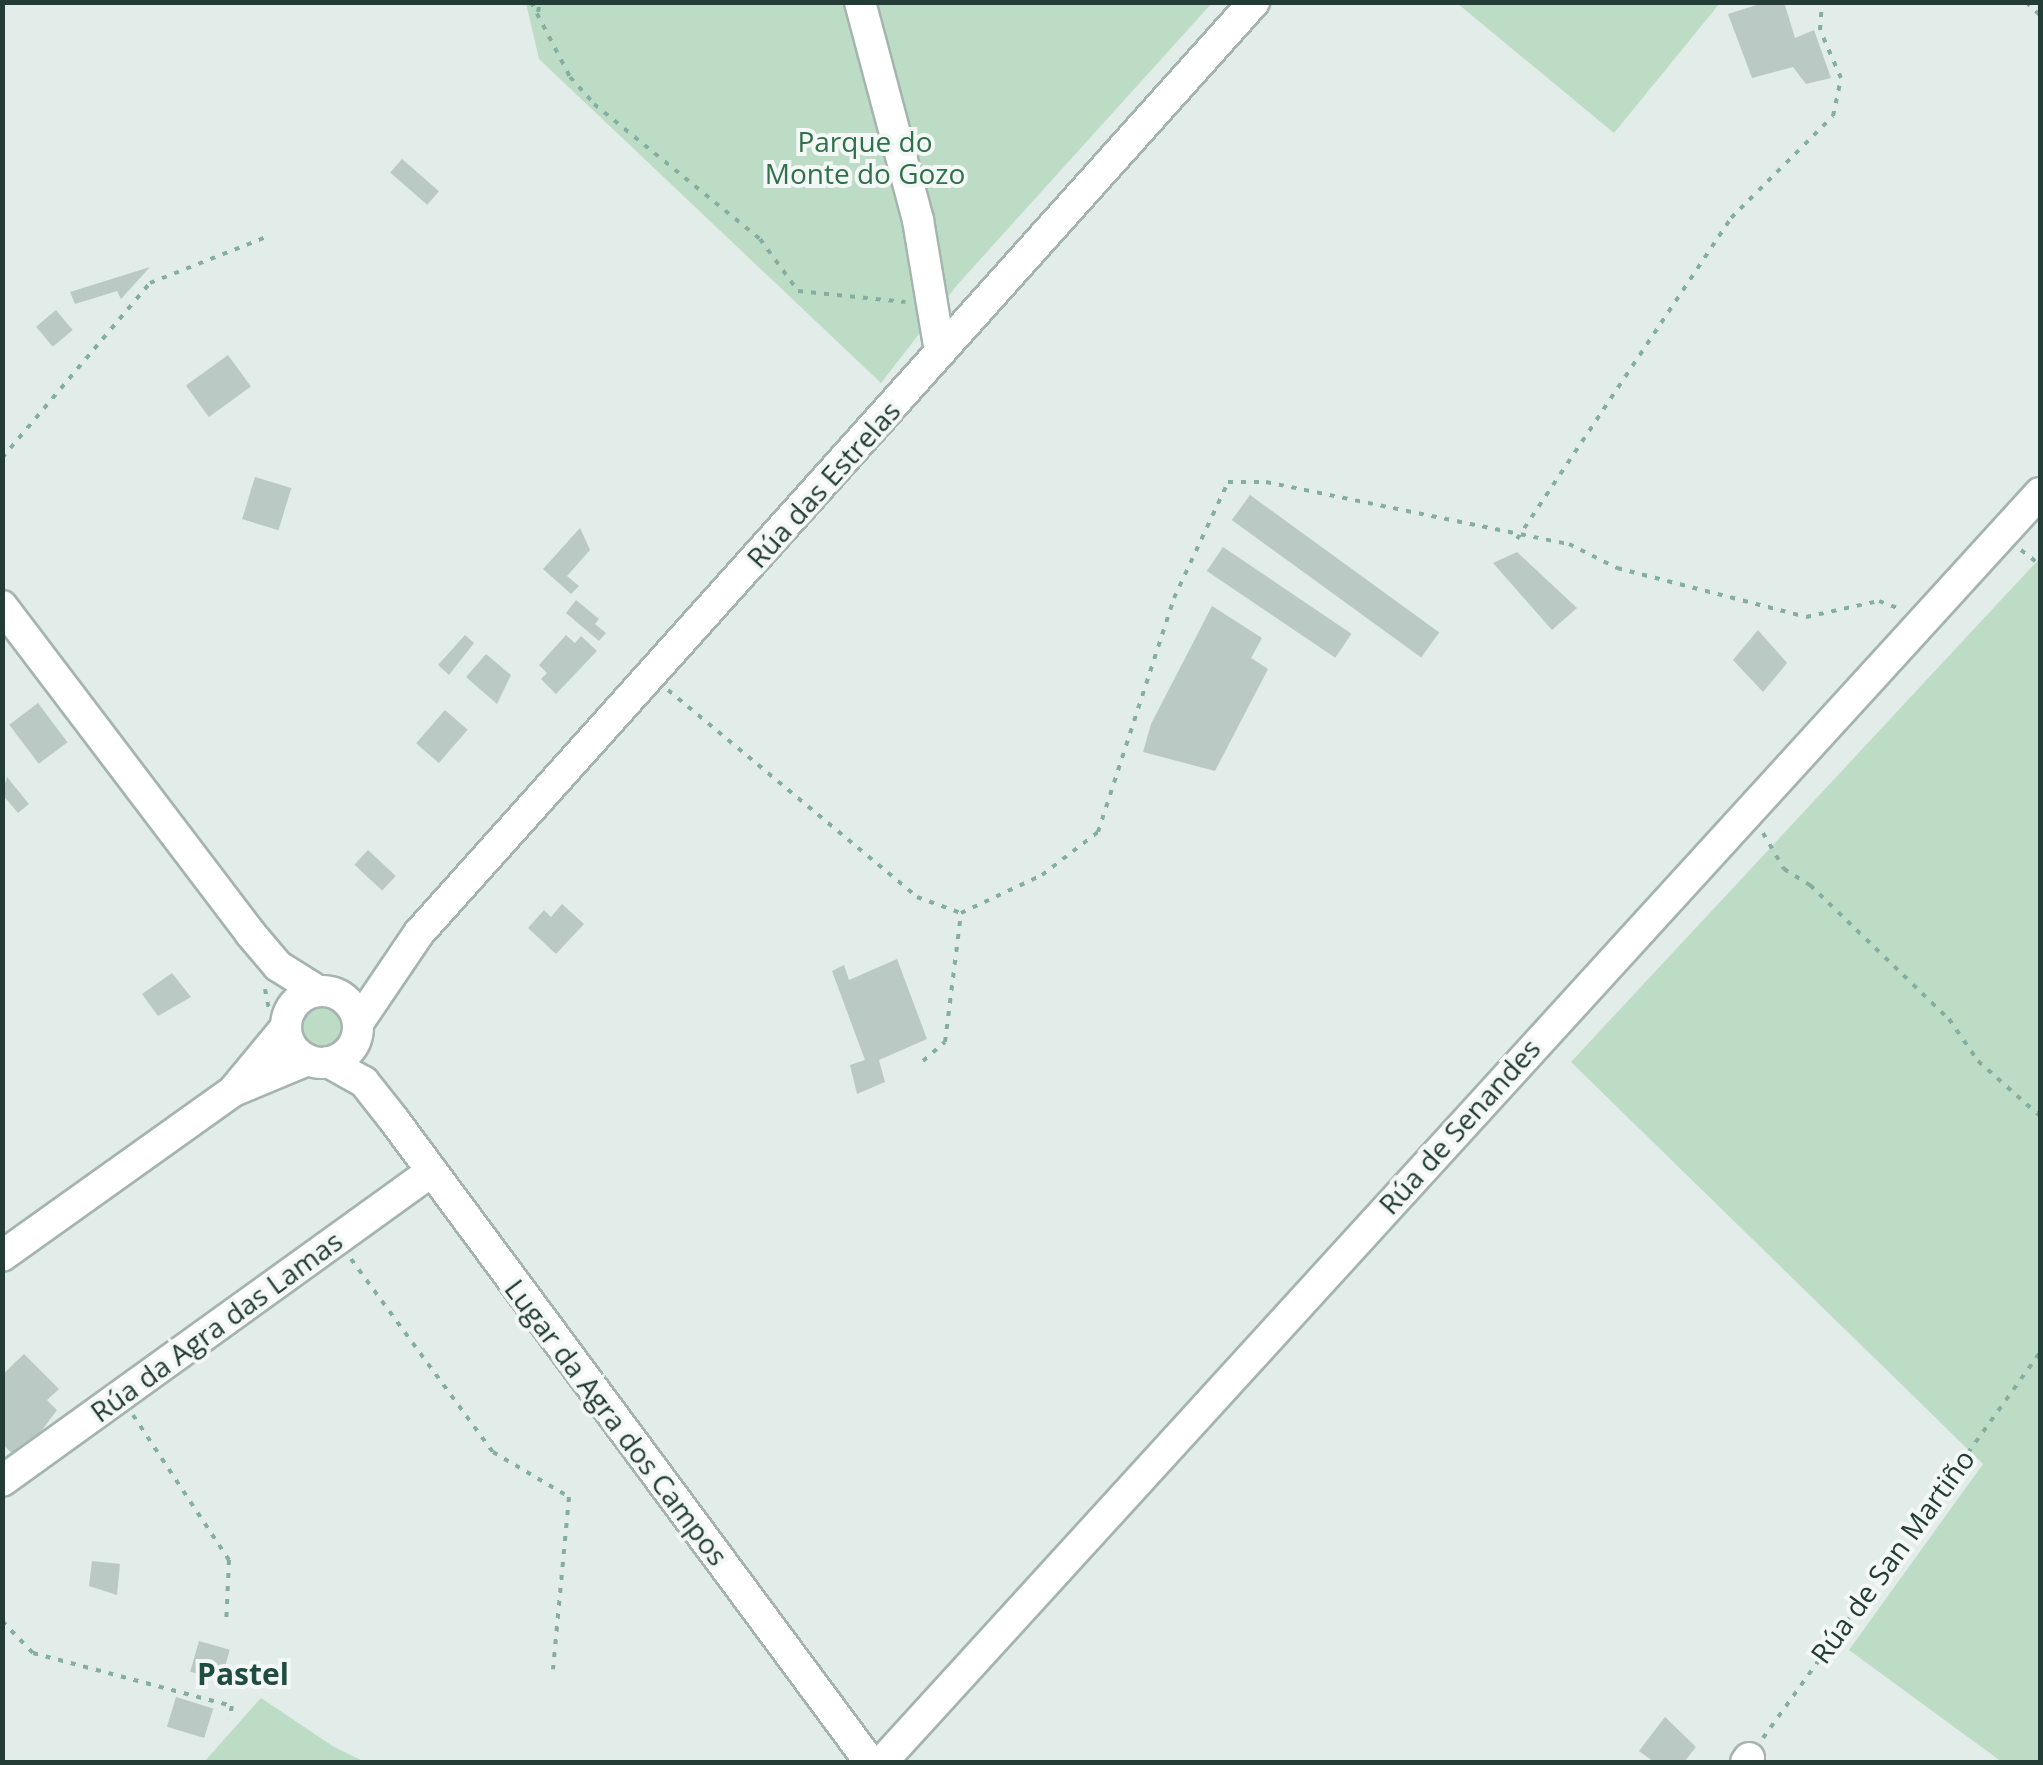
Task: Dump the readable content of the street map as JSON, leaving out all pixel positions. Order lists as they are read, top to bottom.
{
  "streets": {
    "street": [
      "Rúa das Estrelas",
      "Rúa de Senandes",
      "Rúa da Agra das Lamas",
      "Lugar da Agra dos Campos"
    ],
    "path": ["Rúa de San Martiño"]
  },
  "crossings": [
    ["Rúa das Estrelas", "Lugar da Agra dos Campos"],
    ["Rúa da Agra das Lamas", "Lugar da Agra dos Campos"]
  ],
  "districts": ["Pastel"],
  "parks": ["Parque do Monte do Gozo"]
}
